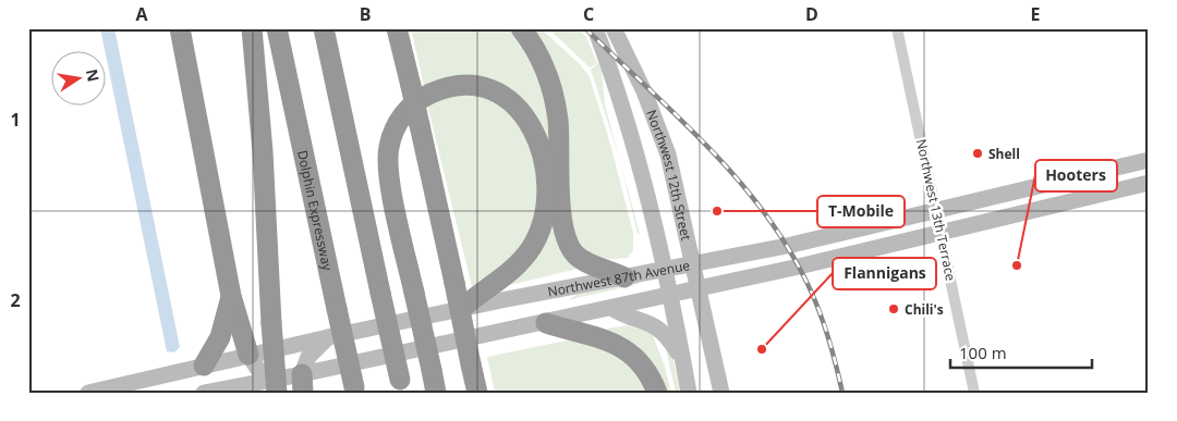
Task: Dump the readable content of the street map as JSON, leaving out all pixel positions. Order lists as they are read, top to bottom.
{
  "streets": {
    "highway": ["Dolphin Expressway"],
    "main road": ["Northwest 12th Street", "Northwest 87th Avenue"],
    "street": ["Northwest 13th Terrace"]
  },
  "crossings": [
    ["Northwest 12th Street", "Northwest 87th Avenue"],
    ["Northwest 13th Terrace", "Northwest 87th Avenue"]
  ],
  "places": [
    "Shell",
    "T-Mobile",
    "Hooters",
    "Chili's",
    "Flannigans"
  ],
  "scale_bar": "100 m",
  "north": "right",
  "grid": {
    "columns": [
      "A",
      "B",
      "C",
      "D",
      "E"
    ],
    "rows": ["1", "2"]
  }
}
